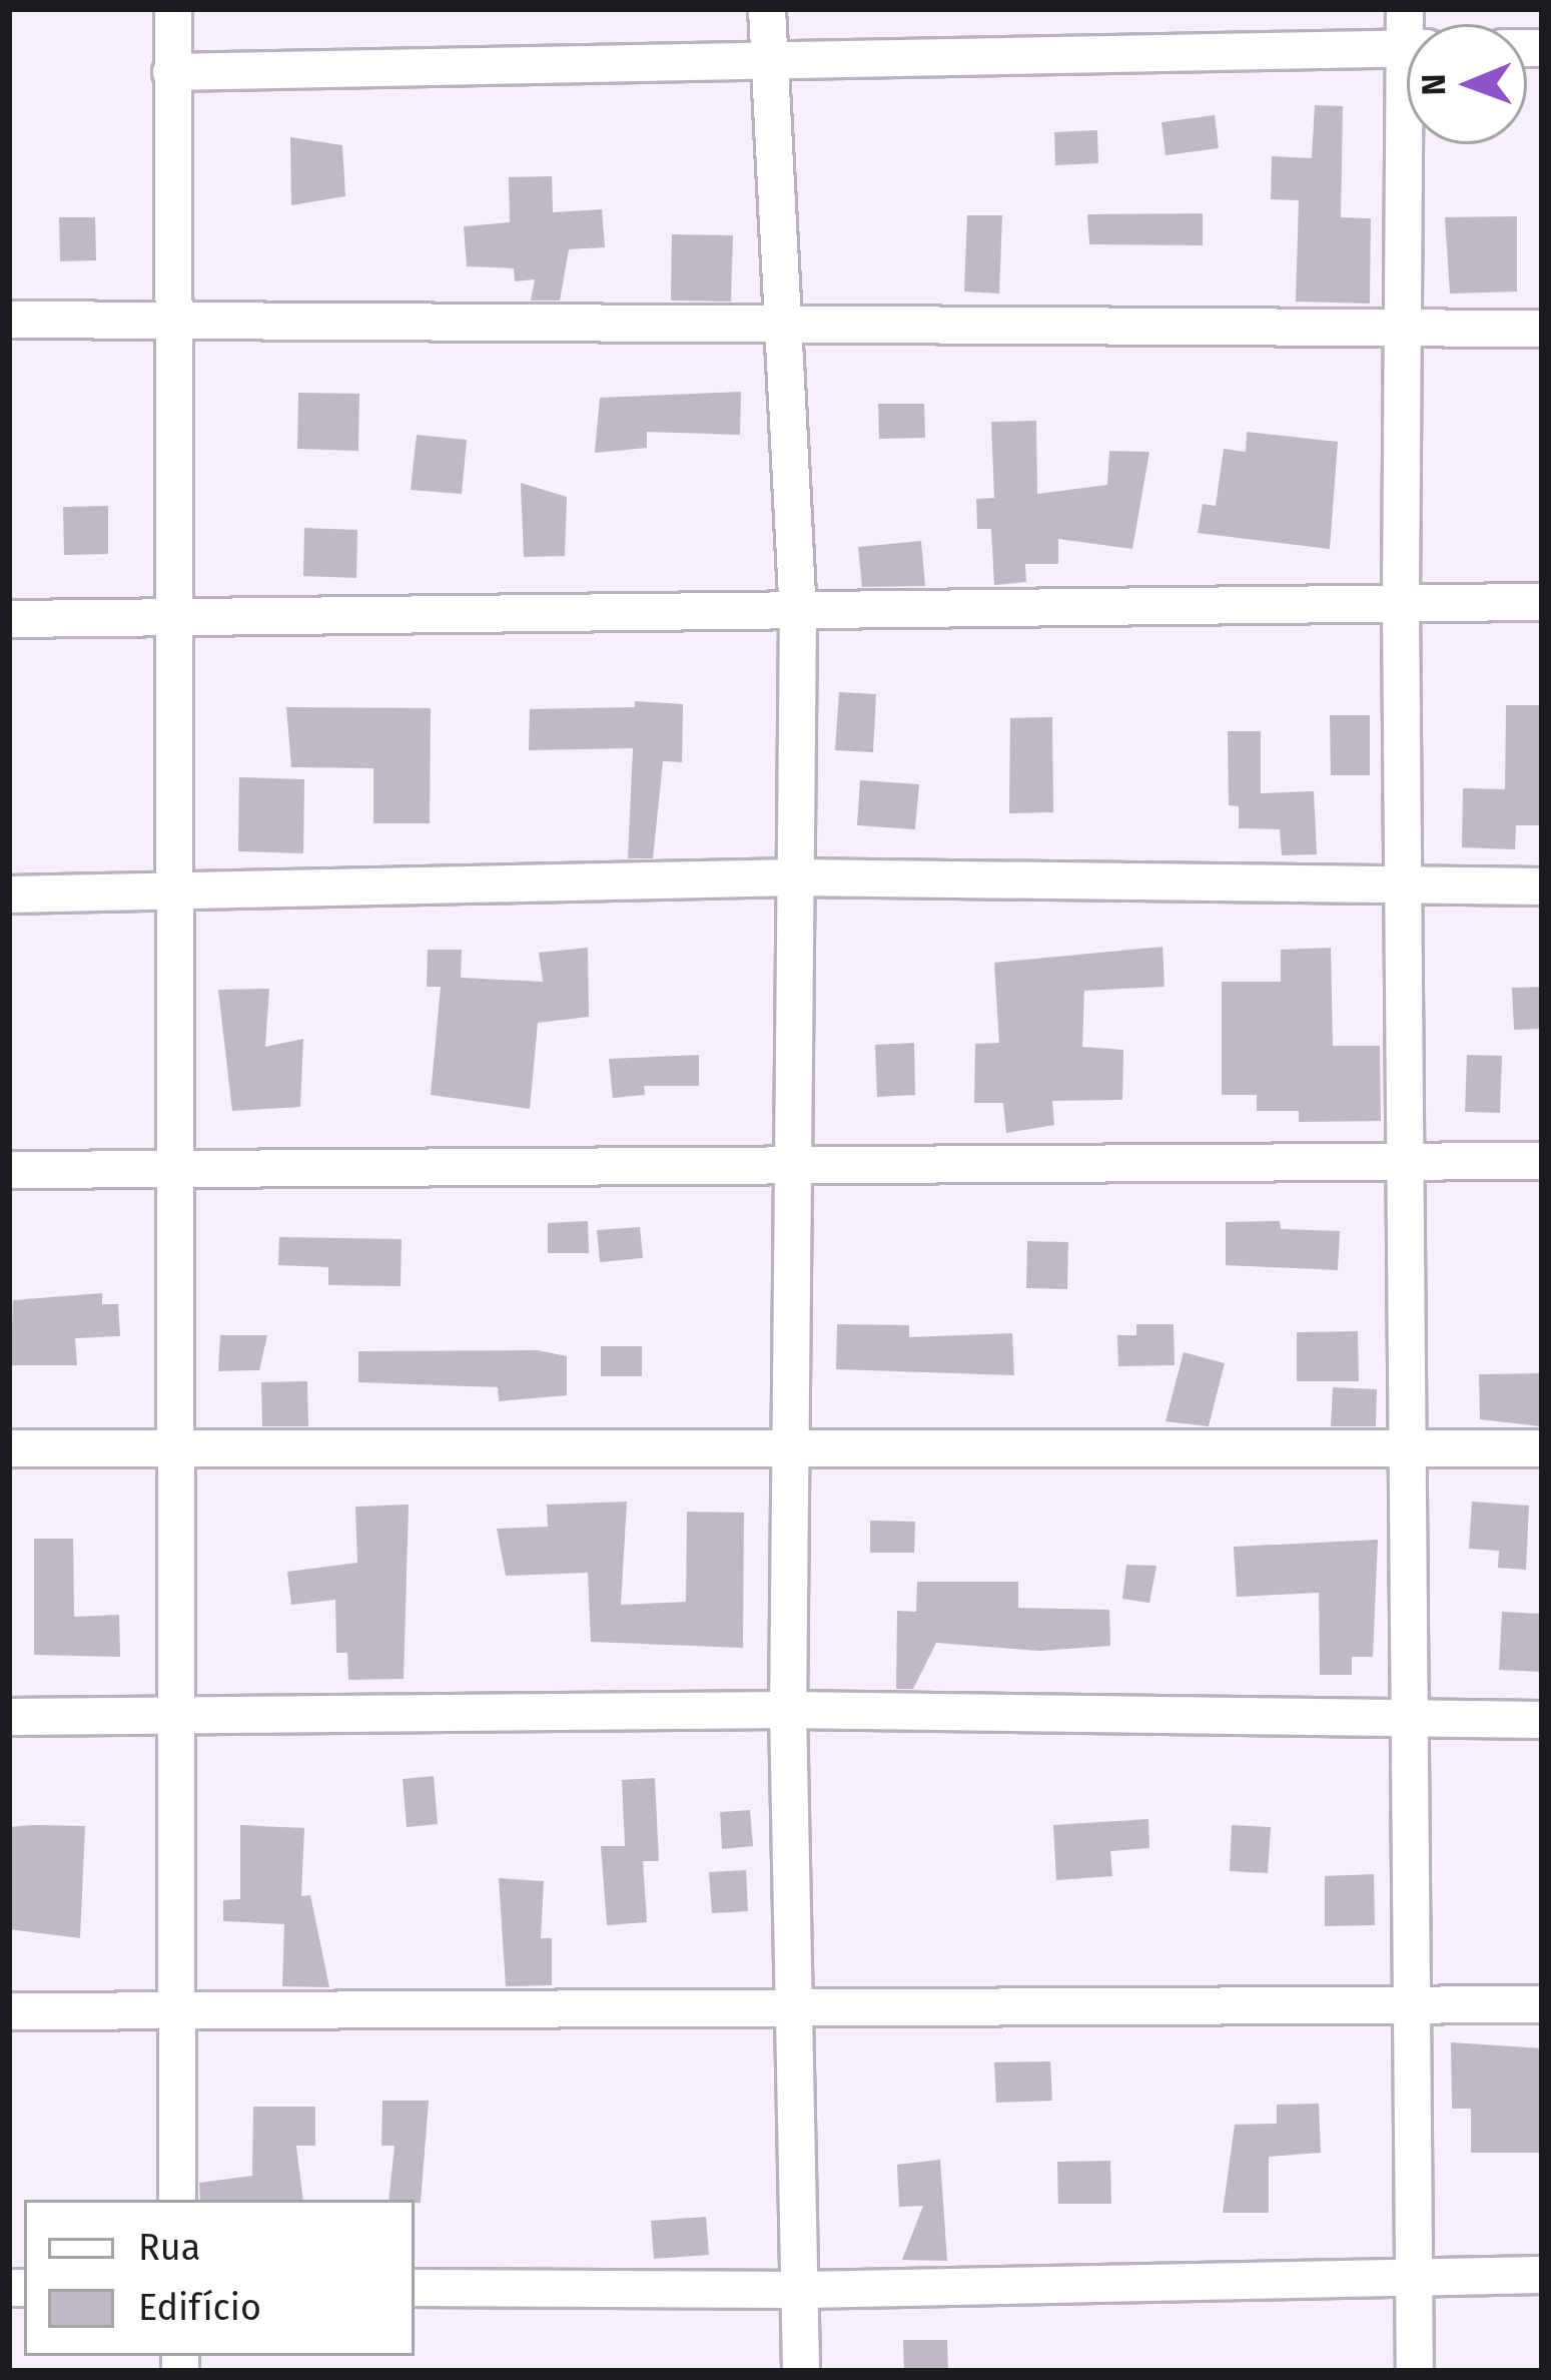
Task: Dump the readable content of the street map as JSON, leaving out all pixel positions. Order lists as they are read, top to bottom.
{
  "legend": ["Rua", "Edifício"],
  "north": "left"
}
